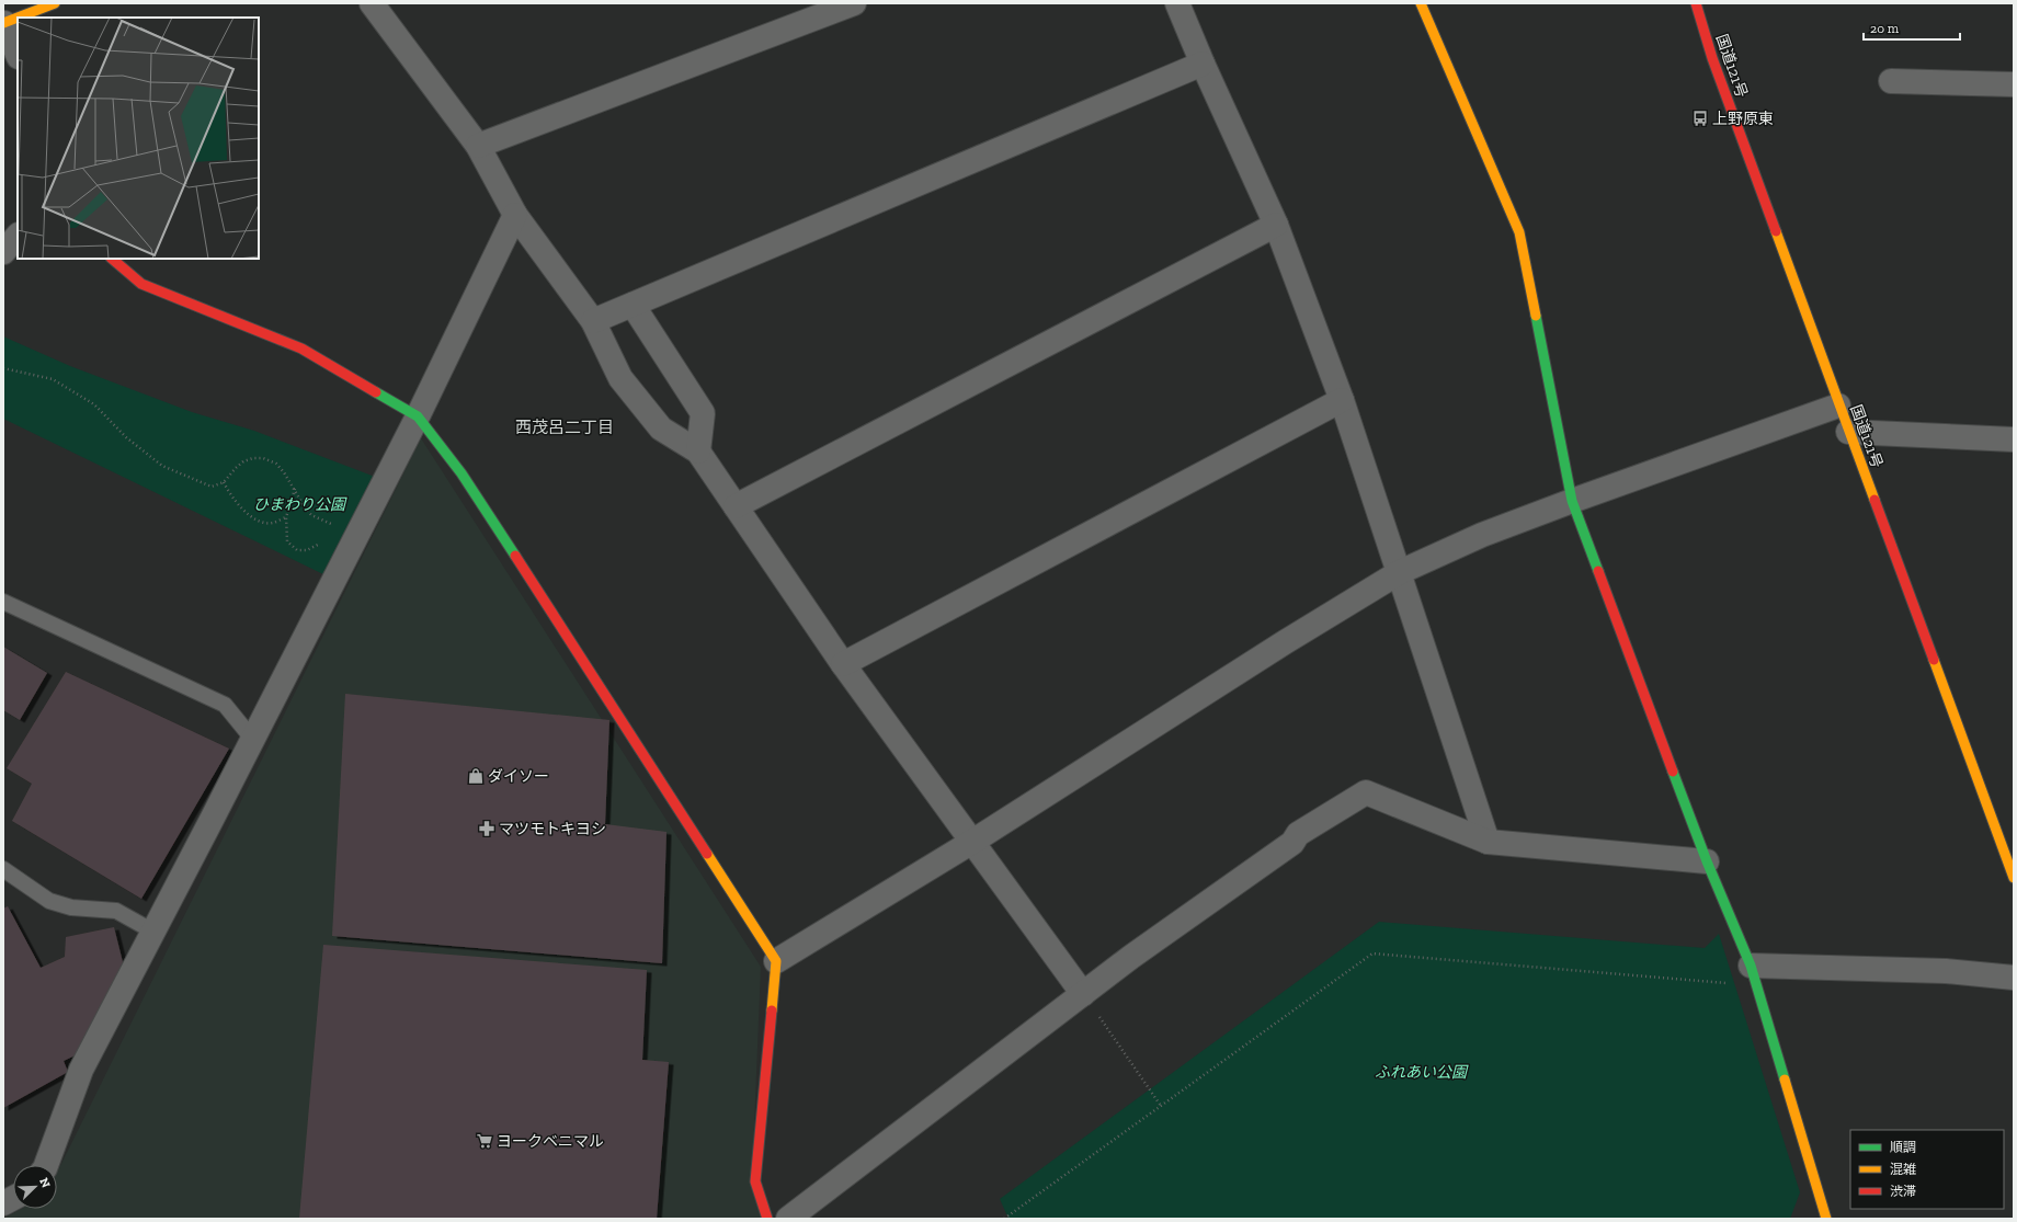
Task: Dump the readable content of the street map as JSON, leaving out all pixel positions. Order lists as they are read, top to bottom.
{
  "streets": {
    "main road": ["国道121号"]
  },
  "districts": ["西茂呂二丁目"],
  "parks": ["ひまわり公園", "ふれあい公園"],
  "places": {
    "bus stop": ["上野原東"],
    "shop": ["ダイソー"],
    "pharmacy": ["マツモトキヨシ"],
    "supermarket": ["ヨークベニマル"]
  },
  "legend": ["順調", "混雑", "渋滞"],
  "scale_bar": "20 m",
  "north": "top right"
}
